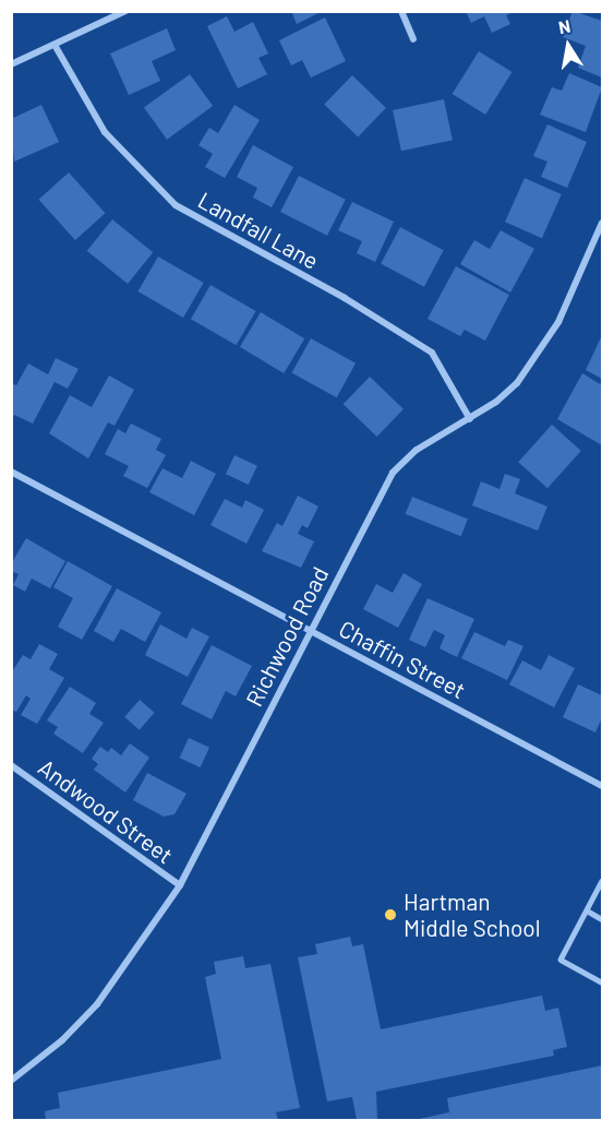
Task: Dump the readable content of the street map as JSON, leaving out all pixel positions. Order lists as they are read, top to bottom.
{
  "streets": {
    "street": [
      "Landfall Lane",
      "Richwood Road",
      "Chaffin Street",
      "Andwood Street"
    ]
  },
  "crossings": [
    ["Landfall Lane", "Richwood Road"],
    ["Richwood Road", "Chaffin Street"],
    ["Richwood Road", "Andwood Street"]
  ],
  "places": ["Hartman Middle School"],
  "north": "top"
}
